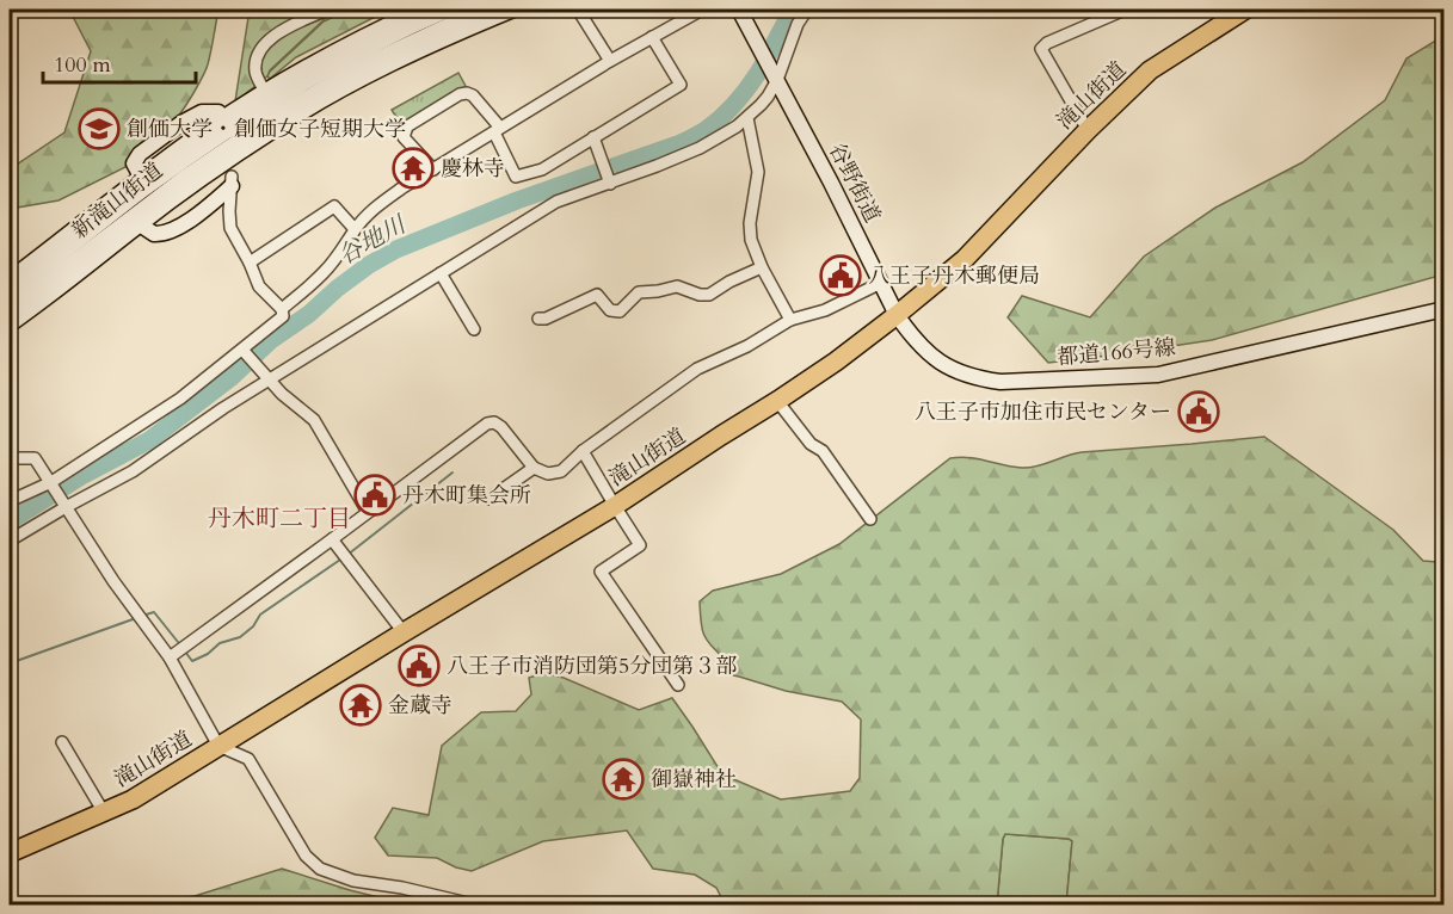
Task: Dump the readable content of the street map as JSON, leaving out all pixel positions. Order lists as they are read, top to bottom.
{
  "streets": {
    "highway": ["滝山街道"],
    "main road": ["谷野街道", "新滝山街道", "都道166号線"]
  },
  "crossings": [
    ["滝山街道", "谷野街道"],
    ["滝山街道", "都道166号線"],
    ["谷野街道", "都道166号線"]
  ],
  "districts": ["丹木町二丁目"],
  "water": ["谷地川"],
  "places": {
    "school or university": ["創価大学・創価女子短期大学"],
    "temple": ["慶林寺", "金蔵寺", "御嶽神社"],
    "public building": [
      "八王子丹木郵便局",
      "八王子市加住市民センター",
      "丹木町集会所",
      "八王子市消防団第5分団第３部"
    ]
  },
  "scale_bar": "100 m"
}
